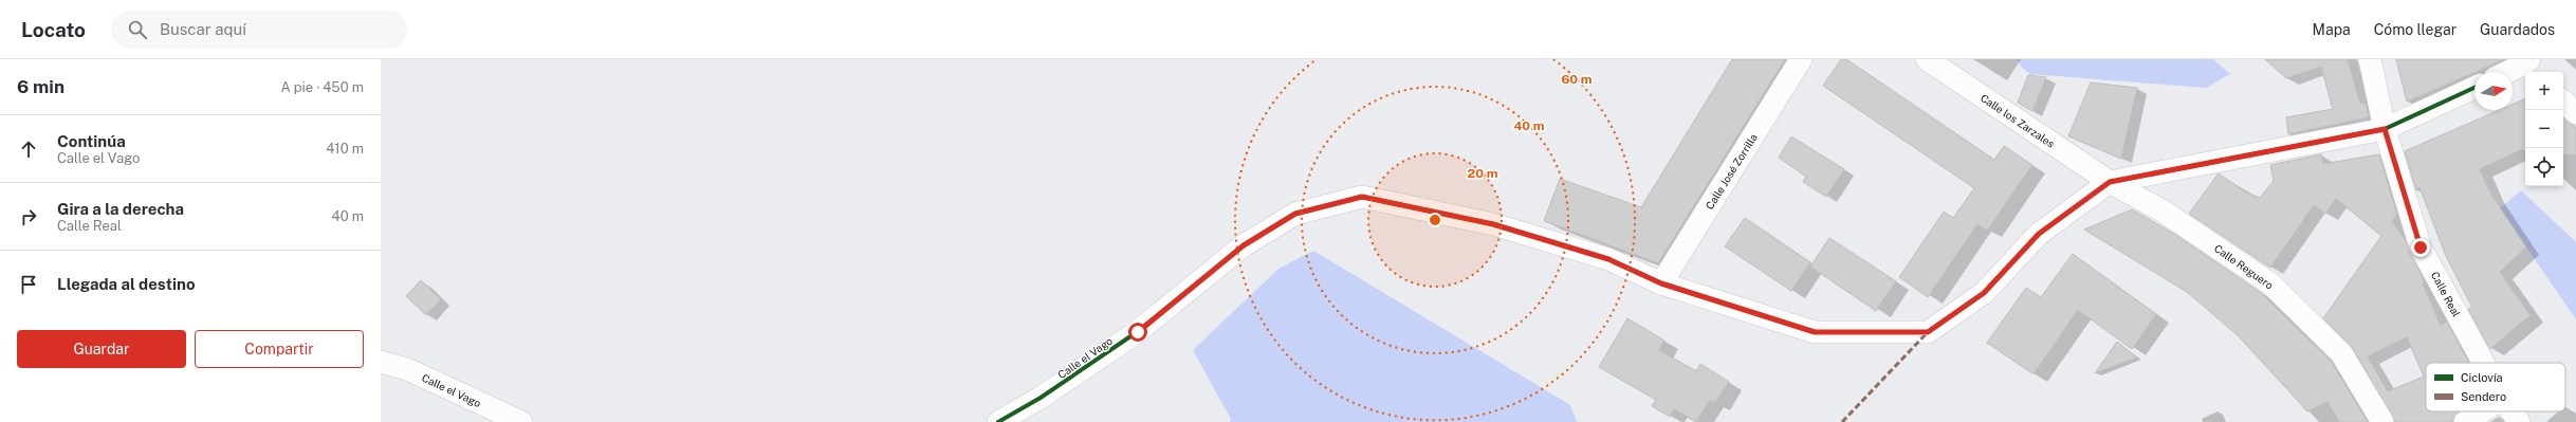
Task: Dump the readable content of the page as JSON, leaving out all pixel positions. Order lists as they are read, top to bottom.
{
  "streets": {
    "street": [
      "Calle los Zarzales",
      "Calle José Zorrilla",
      "Calle Reguero",
      "Calle Real",
      "Calle el Vago"
    ]
  },
  "crossings": [
    ["Calle los Zarzales", "Calle Reguero"],
    ["Calle los Zarzales", "Calle el Vago"],
    ["Calle José Zorrilla", "Calle el Vago"],
    ["Calle Reguero", "Calle el Vago"],
    ["Calle Real", "Calle el Vago"]
  ],
  "legend": ["Ciclovía", "Sendero"],
  "north": "right",
  "page": {
    "header": "Locato",
    "search": "Buscar aquí",
    "nav": ["Mapa", "Cómo llegar", "Guardados"],
    "heading": ["6 min", "A pie · 450 m"],
    "map_buttons": ["+", "−"],
    "list": [
      ["Continúa", "Calle el Vago", "410 m"],
      ["Gira a la derecha", "Calle Real", "40 m"],
      "Llegada al destino"
    ],
    "buttons": ["Guardar", "Compartir"]
  },
  "rings": ["60 m", "40 m", "20 m"]
}
